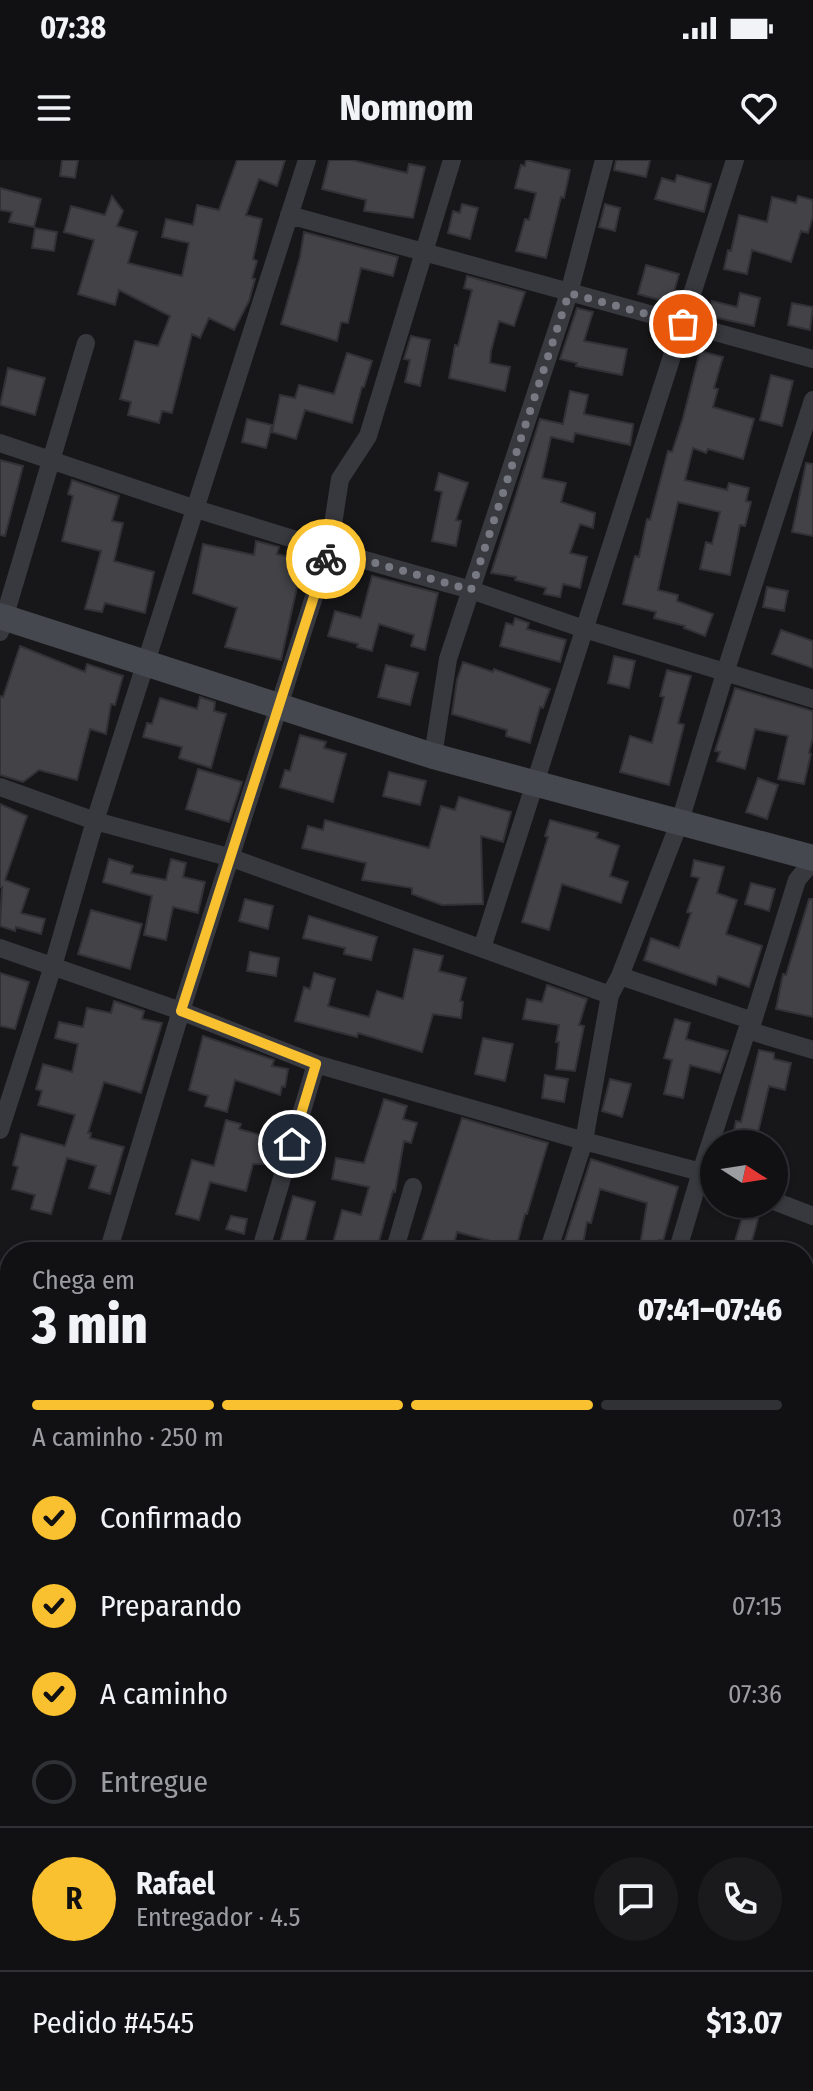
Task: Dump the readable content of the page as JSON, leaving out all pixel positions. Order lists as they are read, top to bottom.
{
  "north": "right",
  "page": {
    "status": "07:38",
    "header": "Nomnom",
    "heading": ["3 min", "Chega em", "07:41–07:46"],
    "panel": [
      "Rafael",
      "Entregador · 4.5",
      "Pedido #4545",
      "$13.07"
    ],
    "bar": "A caminho · 250 m",
    "list": [
      ["Confirmado", "07:13"],
      ["Preparando", "07:15"],
      ["A caminho", "07:36"],
      "Entregue"
    ],
    "round": "R"
  }
}
